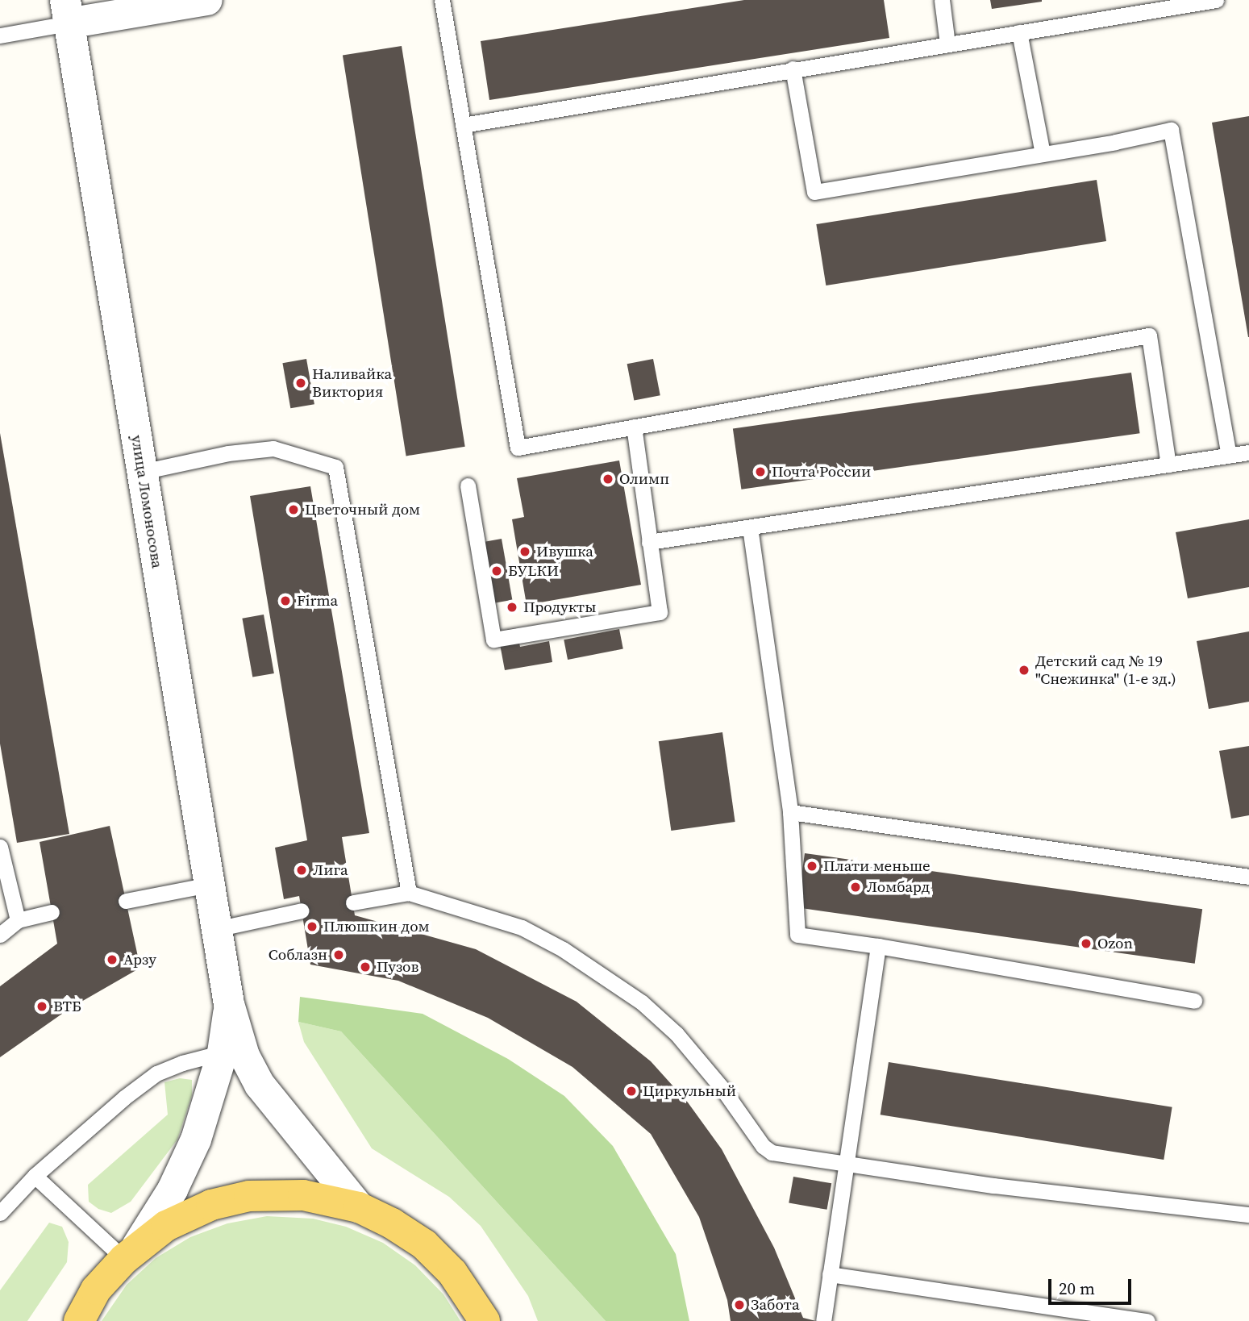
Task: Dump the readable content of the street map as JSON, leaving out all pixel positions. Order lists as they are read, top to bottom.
{
  "streets": {
    "street": ["улица Ломоносова"]
  },
  "places": [
    "Наливайка Виктория",
    "Почта России",
    "Олимп",
    "Цветочный дом",
    "Ивушка",
    "БУLКИ",
    "Firma",
    "Продукты",
    "Детский сад № 19 \"Снежинка\" (1-е зд.)",
    "Плати меньше",
    "Лига",
    "Ломбард",
    "Плюшкин дом",
    "Ozon",
    "Соблазн",
    "Арзу",
    "Пузов",
    "ВТБ",
    "Циркульный",
    "Забота"
  ],
  "scale_bar": "20 m"
}
